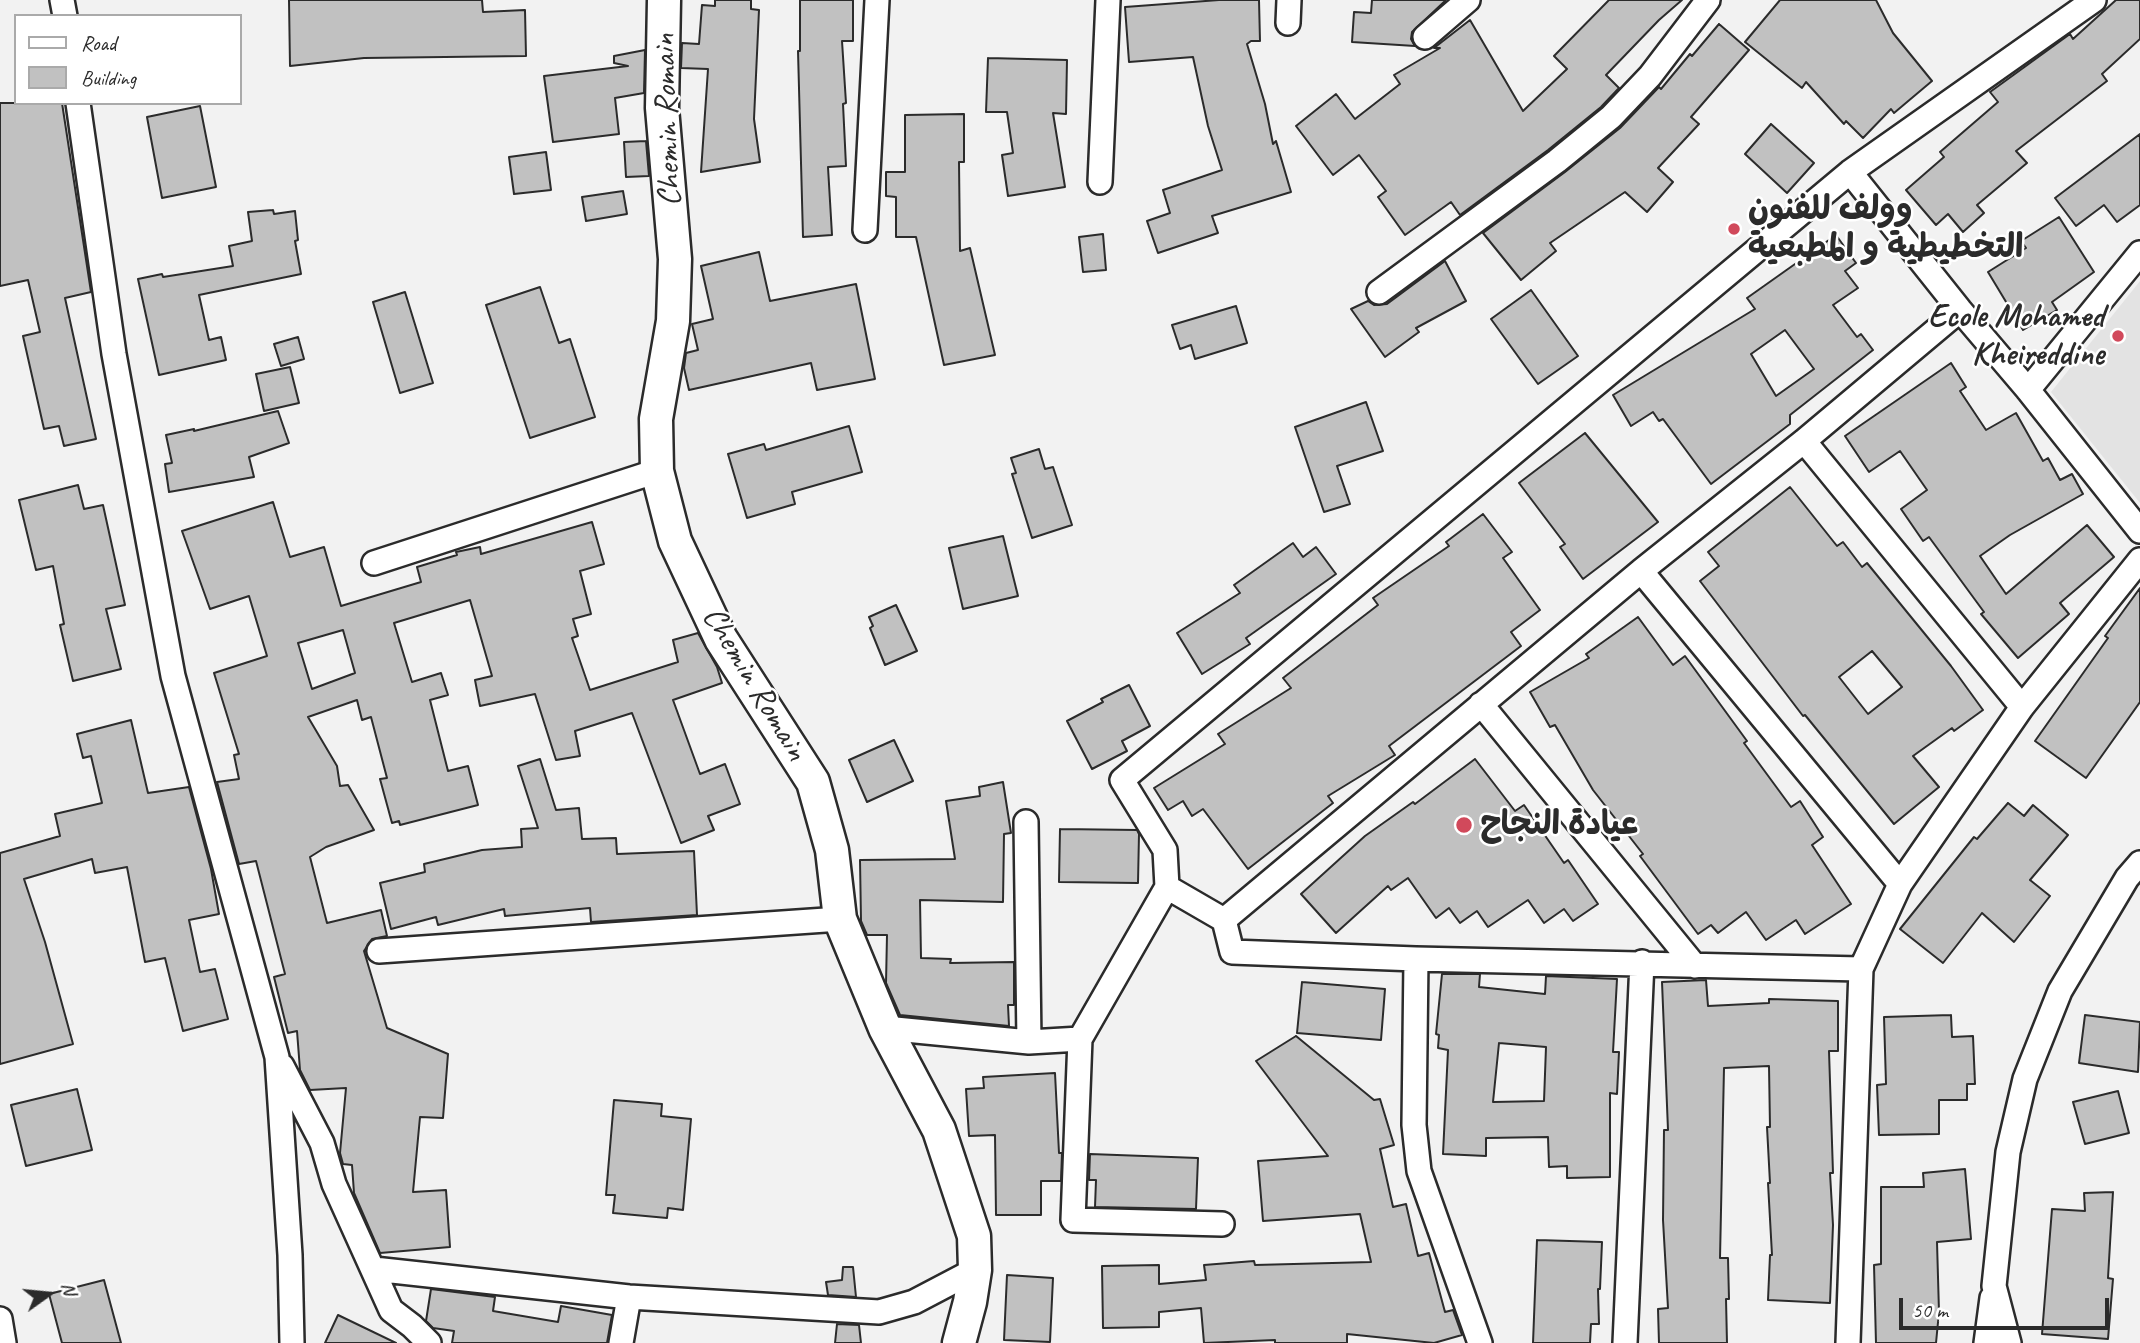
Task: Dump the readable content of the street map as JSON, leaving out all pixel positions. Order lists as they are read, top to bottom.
{
  "streets": {
    "street": ["Chemin Romain"]
  },
  "places": ["وولف للفنون التخطيطية و المطبعية", "Ecole Mohamed Kheireddine", "عيادة النجاح"],
  "legend": ["Road", "Building"],
  "scale_bar": "50 m",
  "north": "right"
}
